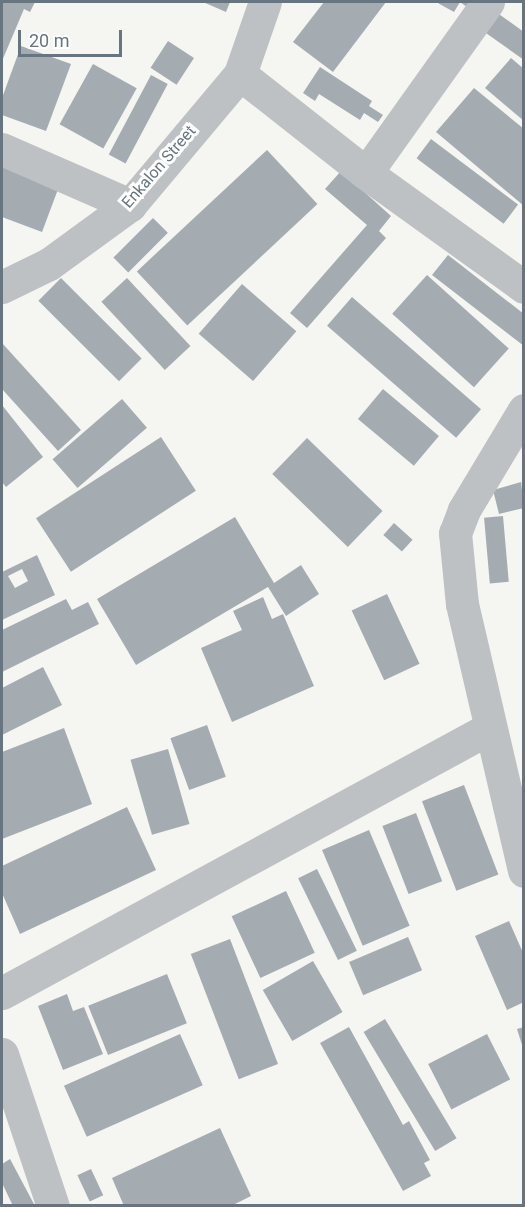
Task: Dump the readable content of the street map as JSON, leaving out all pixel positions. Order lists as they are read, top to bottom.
{
  "streets": {
    "street": ["Enkalon Street"]
  },
  "scale_bar": "20 m"
}
